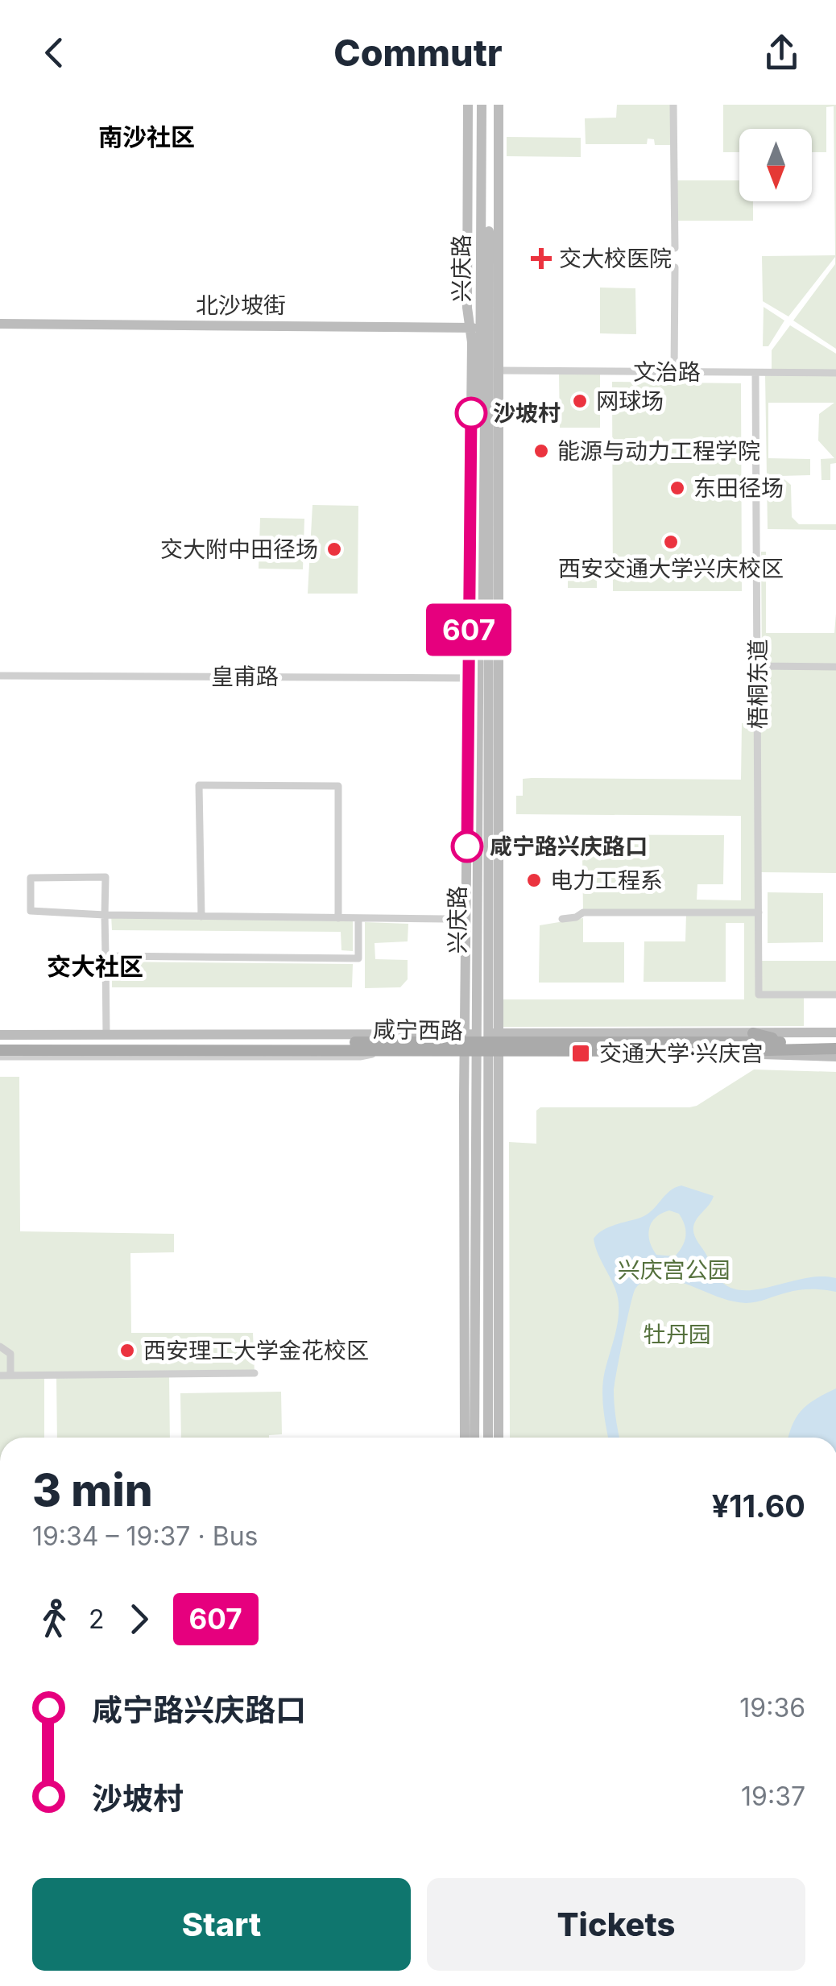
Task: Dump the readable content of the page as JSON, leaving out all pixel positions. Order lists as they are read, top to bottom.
{
  "streets": {
    "main road": ["咸宁西路"],
    "street": [
      "兴庆路",
      "北沙坡街",
      "文治路",
      "皇甫路",
      "梧桐东道"
    ]
  },
  "crossings": [
    ["兴庆路", "北沙坡街"],
    ["兴庆路", "皇甫路"],
    ["兴庆路", "咸宁西路"],
    ["文治路", "梧桐东道"]
  ],
  "districts": ["南沙社区", "交大社区"],
  "parks": ["兴庆宫公园", "牡丹园"],
  "places": {
    "health": ["交大校医院"],
    "other": [
      "网球场",
      "沙坡村",
      "能源与动力工程学院",
      "东田径场",
      "西安交通大学兴庆校区",
      "交大附中田径场",
      "咸宁路兴庆路口",
      "电力工程系",
      "西安理工大学金花校区"
    ],
    "transit": ["交通大学·兴庆宫"]
  },
  "lines": ["bus line 607"],
  "north": "bottom",
  "page": {
    "header": "Commutr",
    "on_map": "607",
    "heading": ["3 min", "19:34 – 19:37 · Bus", "¥11.60"],
    "legs": ["2", "607"],
    "list": [
      {
        "name": "咸宁路兴庆路口",
        "value": "19:36"
      },
      {
        "name": "沙坡村",
        "value": "19:37"
      }
    ],
    "buttons": ["Start", "Tickets"]
  }
}
